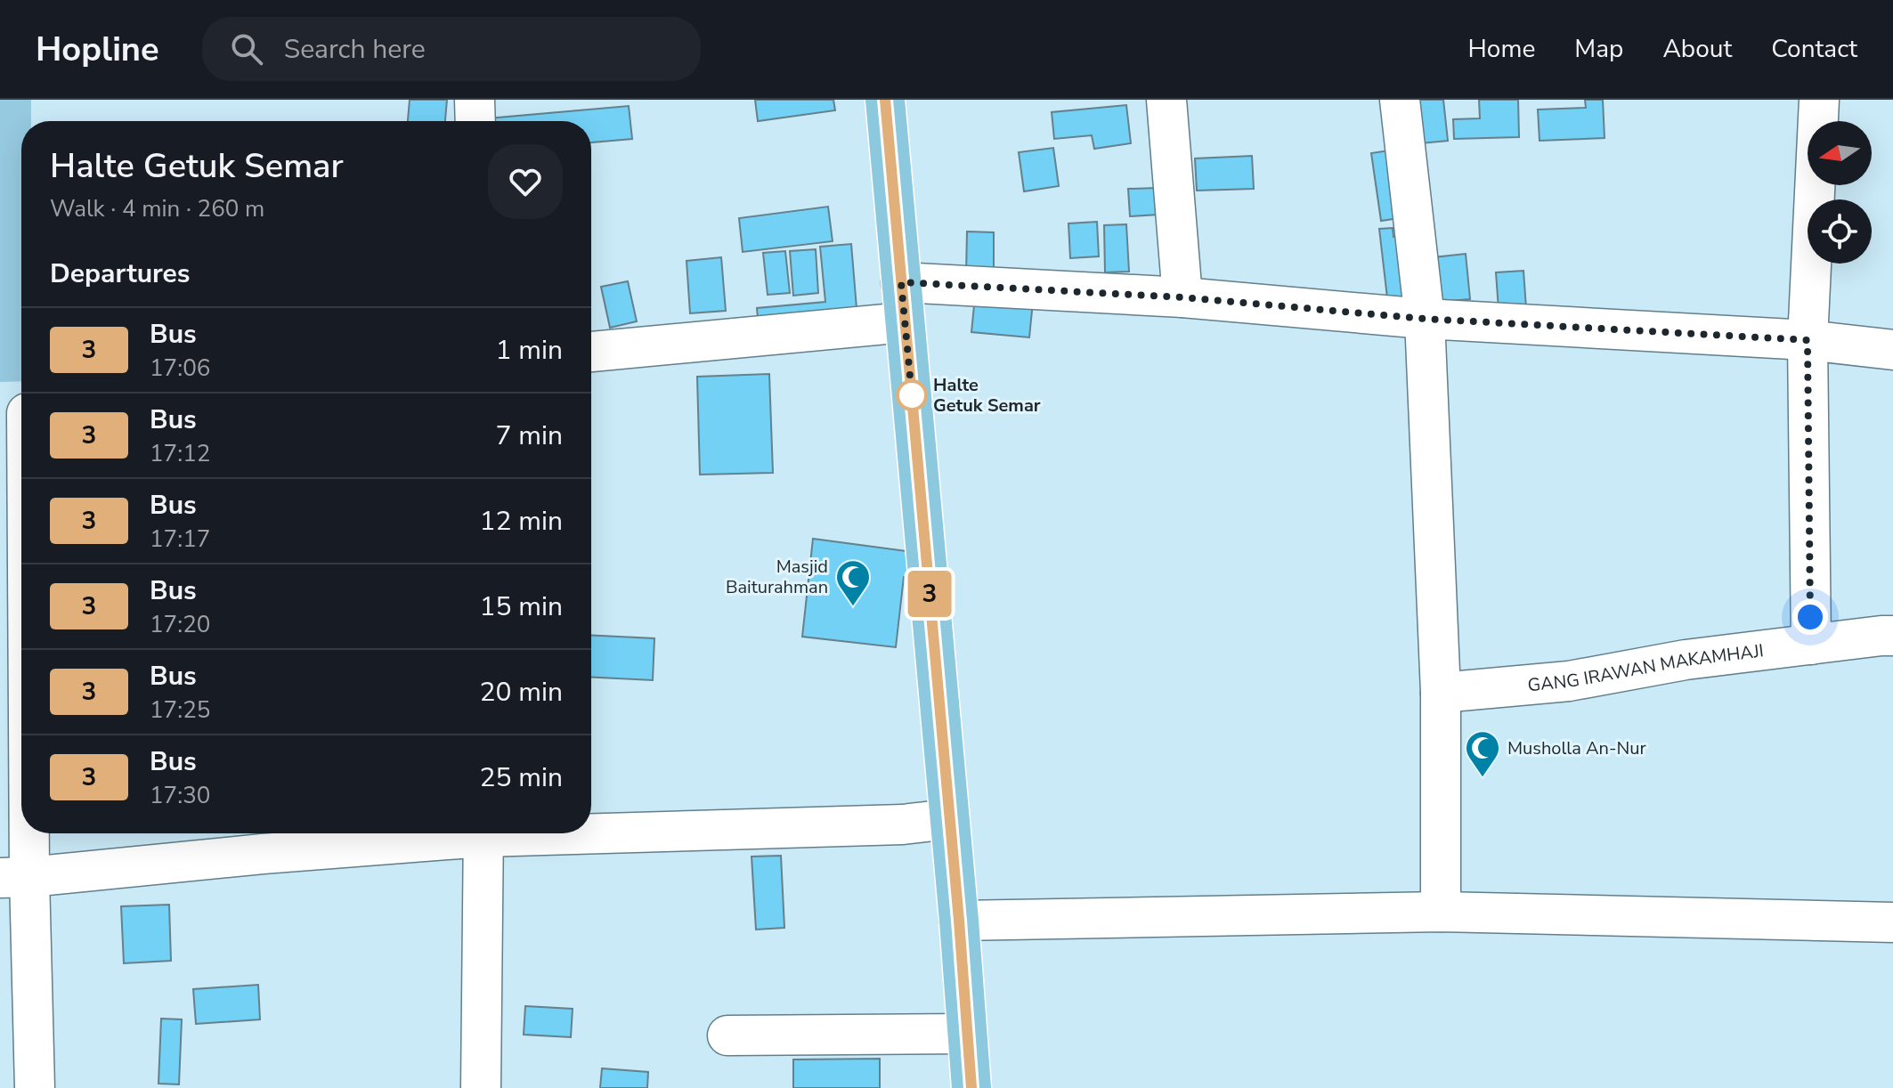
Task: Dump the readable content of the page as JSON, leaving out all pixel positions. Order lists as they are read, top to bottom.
{
  "streets": {
    "street": ["GANG IRAWAN MAKAMHAJI"]
  },
  "places": {
    "other": ["Halte Getuk Semar"],
    "mosque": ["Masjid Baiturahman", "Musholla An-Nur"]
  },
  "lines": ["bus line 3"],
  "north": "left",
  "page": {
    "header": "Hopline",
    "search": "Search here",
    "nav": [
      "Home",
      "Map",
      "About",
      "Contact"
    ],
    "on_map": "3",
    "heading": [
      ["Halte Getuk Semar", "Walk · 4 min · 260 m"],
      "Departures"
    ],
    "list": [
      {
        "mark": "3",
        "name": "Bus",
        "note": "17:06",
        "value": "1 min"
      },
      {
        "mark": "3",
        "name": "Bus",
        "note": "17:12",
        "value": "7 min"
      },
      {
        "mark": "3",
        "name": "Bus",
        "note": "17:17",
        "value": "12 min"
      },
      {
        "mark": "3",
        "name": "Bus",
        "note": "17:20",
        "value": "15 min"
      },
      {
        "mark": "3",
        "name": "Bus",
        "note": "17:25",
        "value": "20 min"
      },
      {
        "mark": "3",
        "name": "Bus",
        "note": "17:30",
        "value": "25 min"
      }
    ]
  }
}
